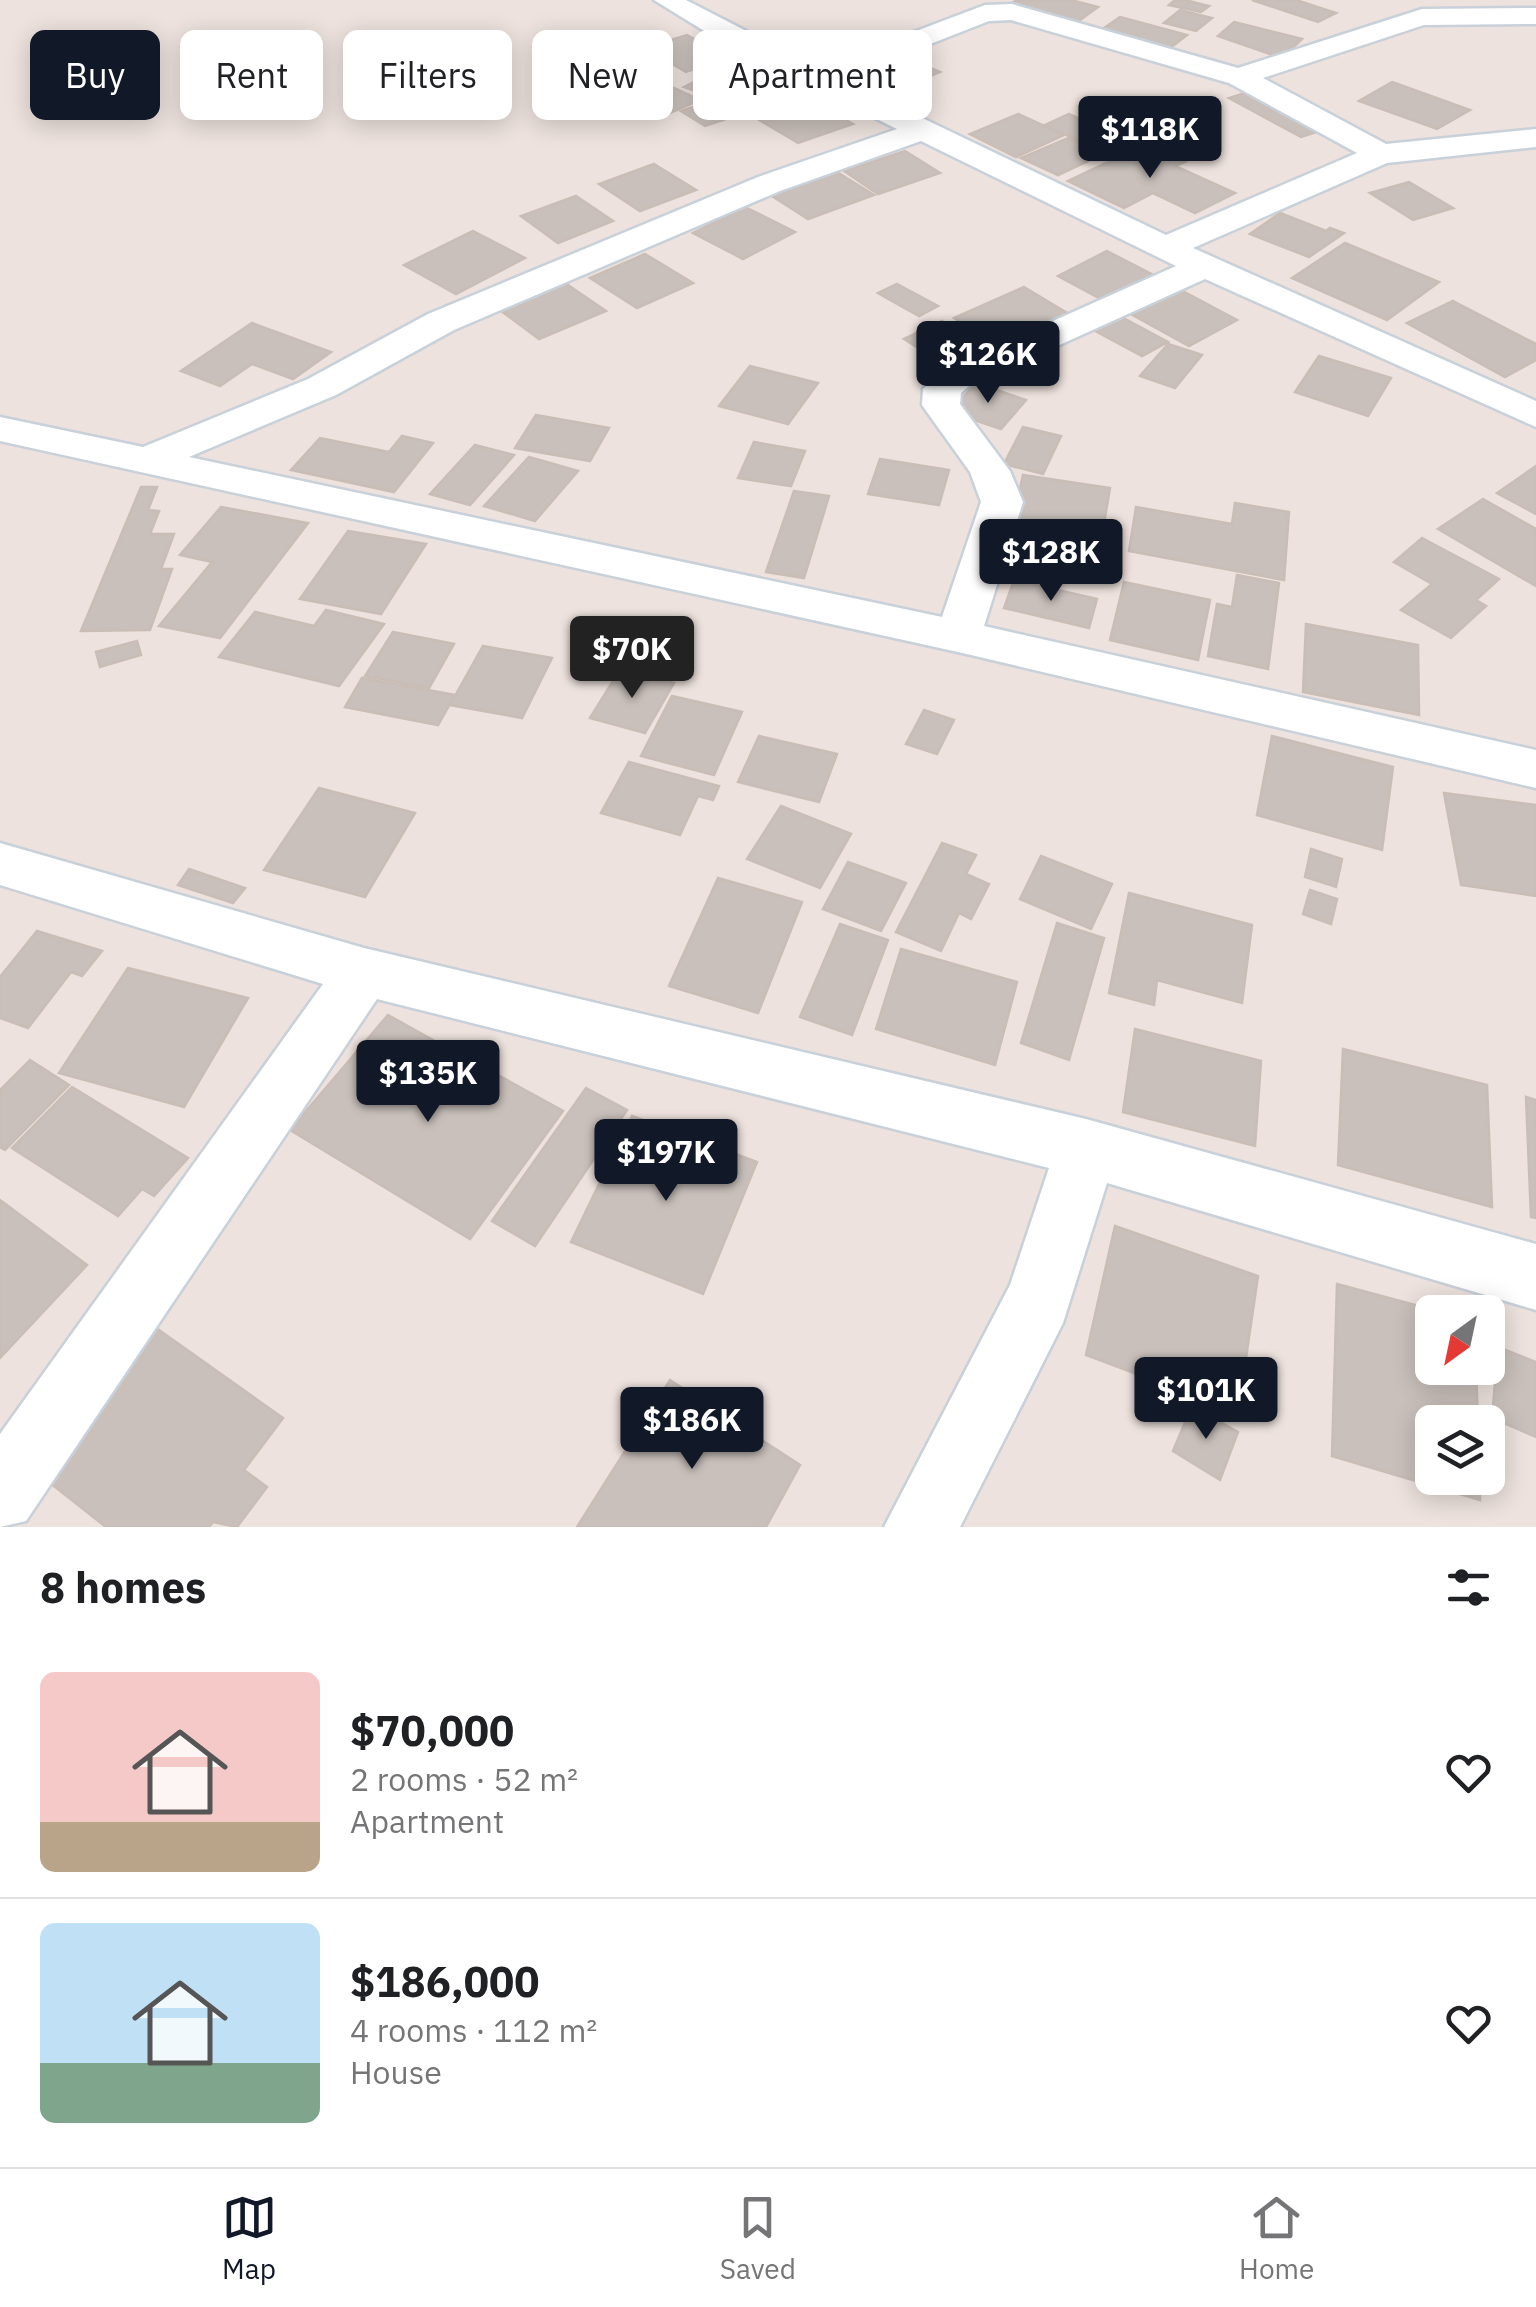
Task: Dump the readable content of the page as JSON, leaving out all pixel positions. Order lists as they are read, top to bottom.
{
  "north": "bottom left",
  "page": {
    "chip": [
      "Buy",
      "Rent",
      "Filters",
      "New",
      "Apartment"
    ],
    "price": [
      "$118K",
      "$126K",
      "$128K",
      "$70K",
      "$135K",
      "$197K",
      "$101K",
      "$186K"
    ],
    "heading": "8 homes",
    "list": [
      {
        "name": "$70,000",
        "note": "2 rooms · 52 m² · Apartment"
      },
      {
        "name": "$186,000",
        "note": "4 rooms · 112 m² · House"
      }
    ],
    "tabs": ["Map", "Saved", "Home"]
  }
}
